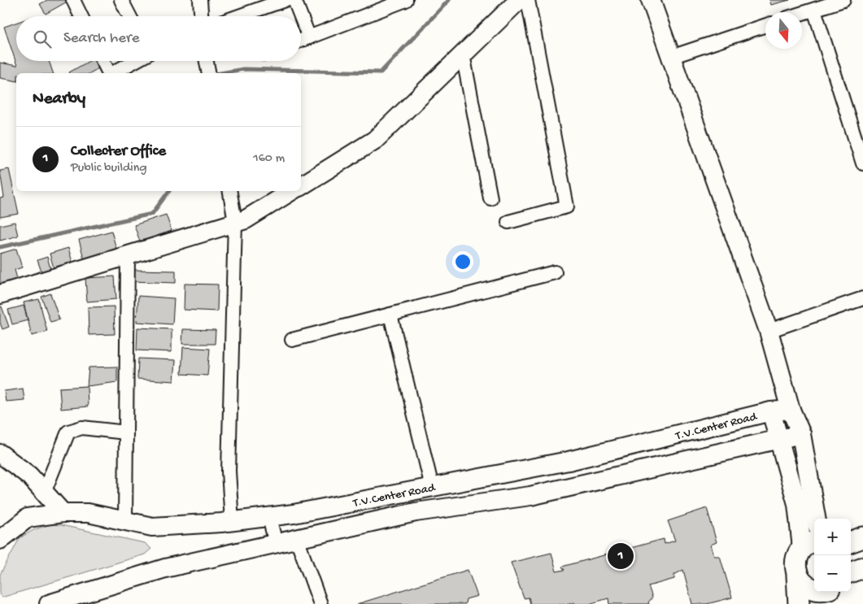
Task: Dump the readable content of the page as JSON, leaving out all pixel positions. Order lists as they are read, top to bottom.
{
  "streets": {
    "street": ["T.V.Center Road"]
  },
  "north": "bottom",
  "page": {
    "search": "Search here",
    "heading": "Nearby",
    "list": [
      {
        "mark": "1",
        "name": "Collecter Office",
        "note": "Public building",
        "value": "160 m"
      }
    ],
    "map_buttons": ["+", "−"],
    "pins": "1"
  }
}
